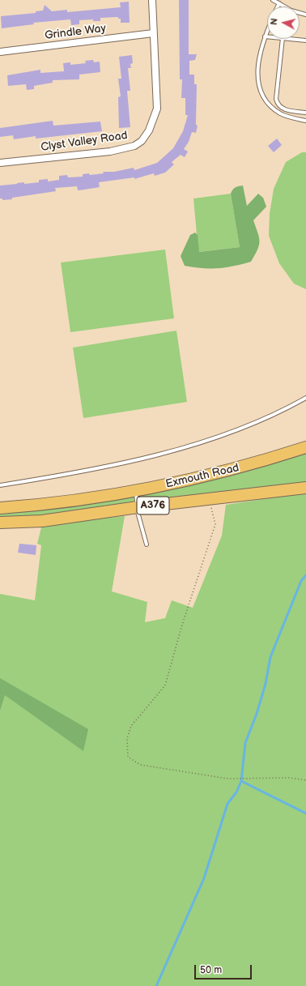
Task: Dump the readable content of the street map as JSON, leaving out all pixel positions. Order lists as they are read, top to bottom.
{
  "streets": {
    "highway": ["Exmouth Road", "A376"],
    "street": ["Grindle Way", "Clyst Valley Road"]
  },
  "crossings": [
    ["Grindle Way", "Clyst Valley Road"]
  ],
  "scale_bar": "50 m",
  "north": "left"
}
